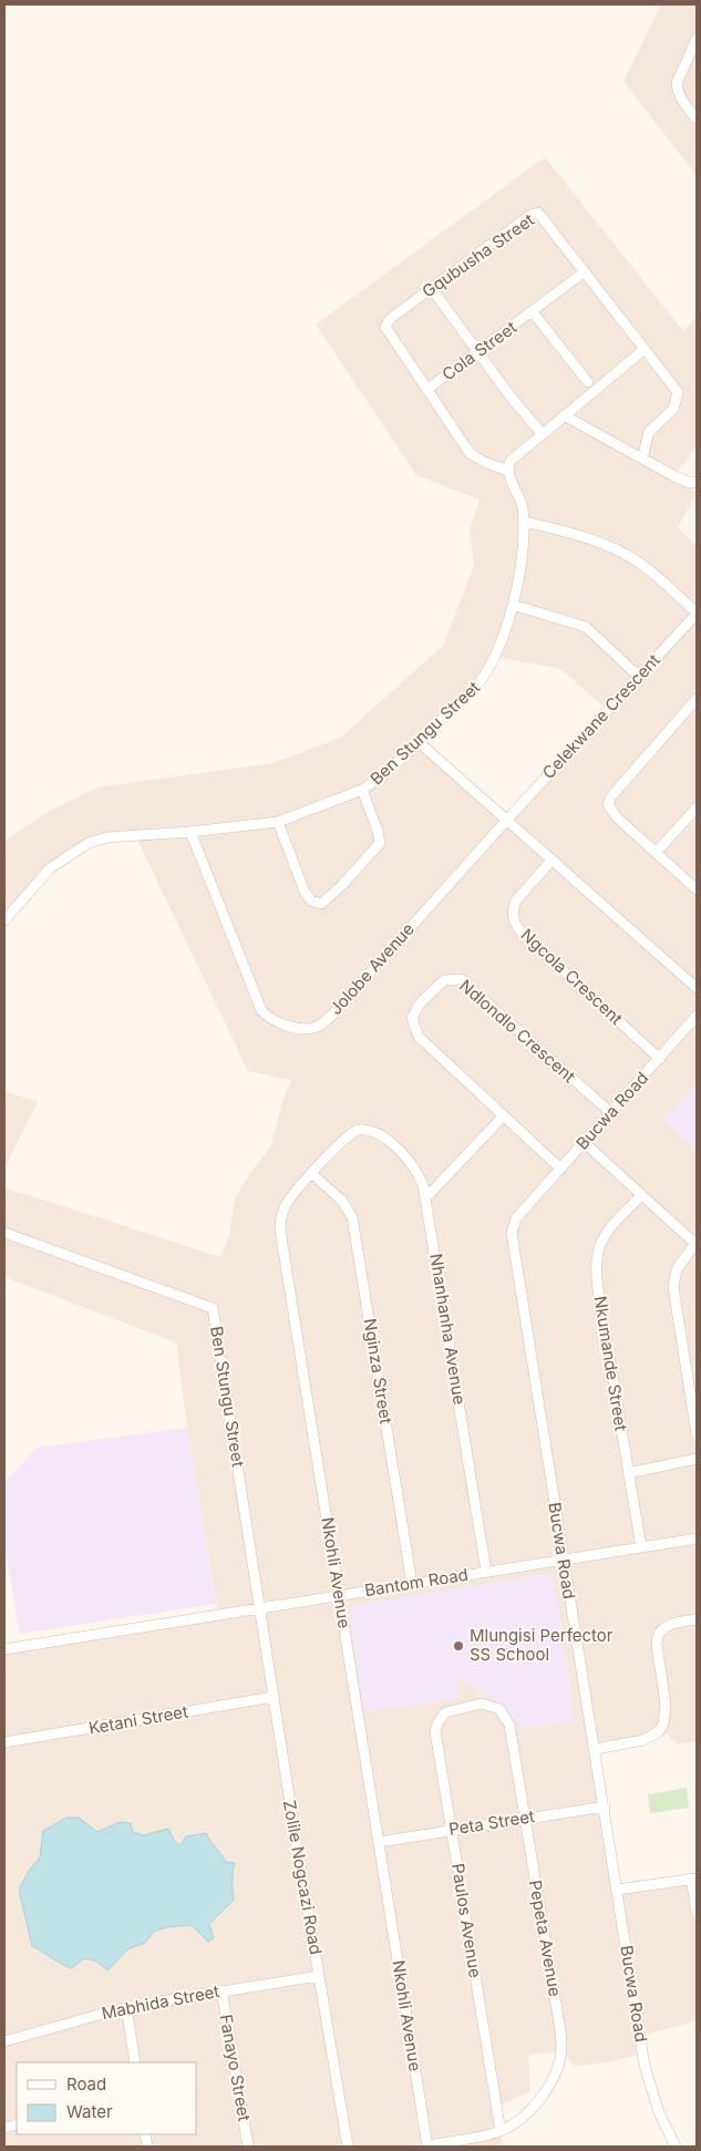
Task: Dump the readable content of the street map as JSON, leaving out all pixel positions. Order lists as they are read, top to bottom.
{
  "streets": {
    "street": [
      "Gqubusha Street",
      "Cola Street",
      "Celekwane Crescent",
      "Ben Stungu Street",
      "Jolobe Avenue",
      "Ngcola Crescent",
      "Ndlondlo Crescent",
      "Bucwa Road",
      "Nhanhanha Avenue",
      "Nkumande Street",
      "Nginza Street",
      "Nkohli Avenue",
      "Bantom Road",
      "Ketani Street",
      "Peta Street",
      "Zolile Nogcazi Road",
      "Paulos Avenue",
      "Pepeta Avenue",
      "Mabhida Street",
      "Fanayo Street"
    ]
  },
  "crossings": [
    ["Gqubusha Street", "Cola Street"],
    ["Gqubusha Street", "Ben Stungu Street"],
    ["Celekwane Crescent", "Jolobe Avenue"],
    ["Ben Stungu Street", "Jolobe Avenue"],
    ["Ben Stungu Street", "Bantom Road"],
    ["Ben Stungu Street", "Zolile Nogcazi Road"],
    ["Ngcola Crescent", "Bucwa Road"],
    ["Ndlondlo Crescent", "Bucwa Road"],
    ["Bucwa Road", "Bantom Road"],
    ["Bucwa Road", "Peta Street"],
    ["Nhanhanha Avenue", "Nkohli Avenue"],
    ["Nhanhanha Avenue", "Bantom Road"],
    ["Nkumande Street", "Bantom Road"],
    ["Nginza Street", "Nkohli Avenue"],
    ["Nginza Street", "Bantom Road"],
    ["Nkohli Avenue", "Bantom Road"],
    ["Nkohli Avenue", "Peta Street"],
    ["Nkohli Avenue", "Pepeta Avenue"],
    ["Bantom Road", "Zolile Nogcazi Road"],
    ["Ketani Street", "Zolile Nogcazi Road"],
    ["Peta Street", "Paulos Avenue"],
    ["Peta Street", "Pepeta Avenue"],
    ["Zolile Nogcazi Road", "Mabhida Street"],
    ["Paulos Avenue", "Pepeta Avenue"],
    ["Mabhida Street", "Fanayo Street"]
  ],
  "places": ["Mlungisi Perfector SS School"],
  "legend": ["Road", "Water"]
}
